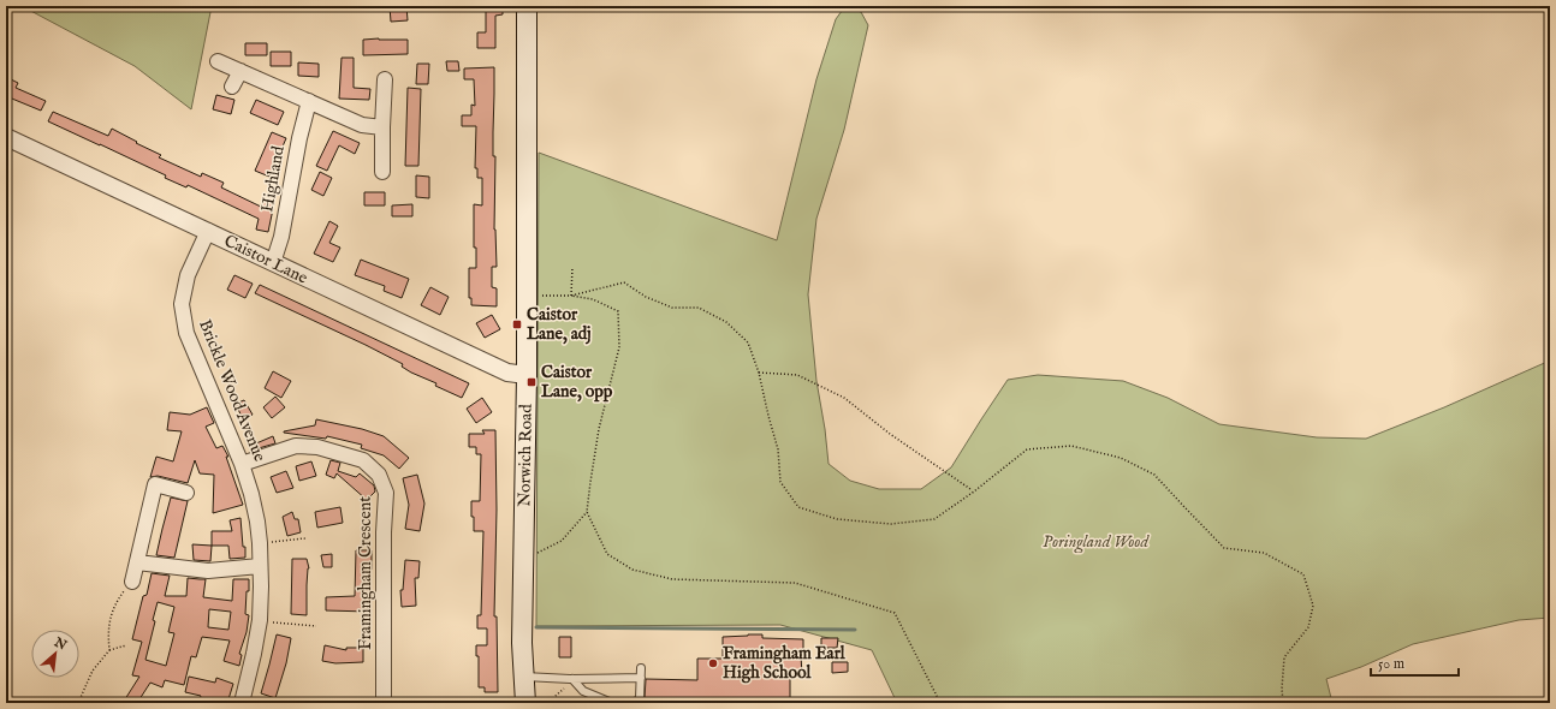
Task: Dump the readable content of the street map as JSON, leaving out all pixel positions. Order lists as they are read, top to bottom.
{
  "streets": {
    "main road": ["Norwich Road"],
    "street": [
      "Highland",
      "Caistor Lane",
      "Brickle Wood Avenue",
      "Framingham Crescent"
    ]
  },
  "crossings": [
    ["Highland", "Caistor Lane"],
    ["Caistor Lane", "Brickle Wood Avenue"],
    ["Caistor Lane", "Norwich Road"],
    ["Brickle Wood Avenue", "Framingham Crescent"]
  ],
  "parks": ["Poringland Wood"],
  "places": {
    "transit": ["Caistor Lane, adj", "Caistor Lane, opp"],
    "other": ["Framingham Earl High School"]
  },
  "scale_bar": "50 m",
  "north": "top right"
}
